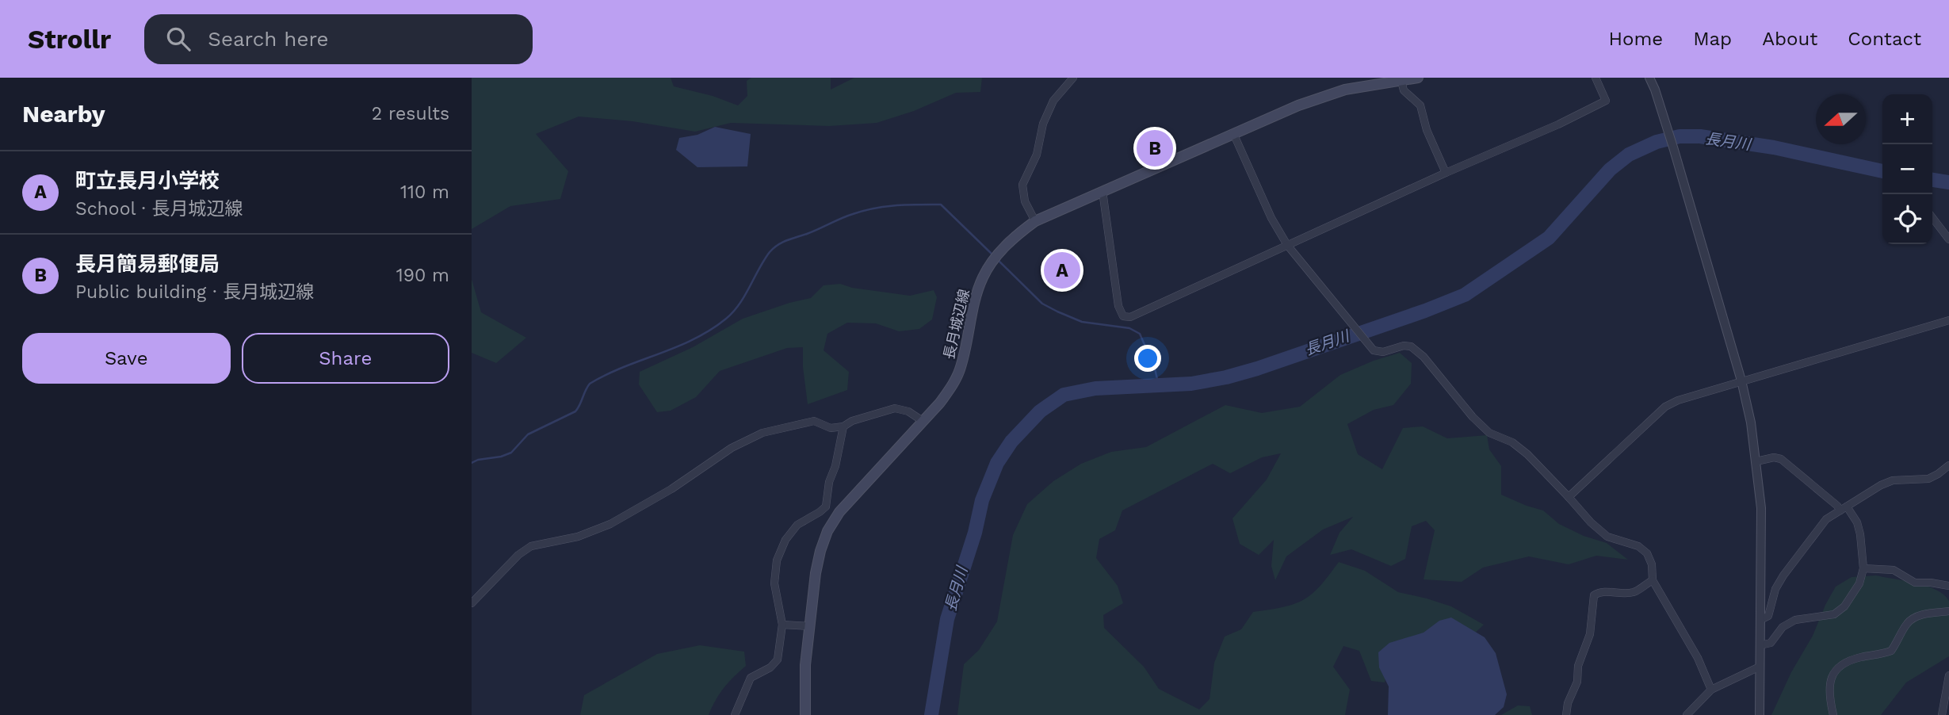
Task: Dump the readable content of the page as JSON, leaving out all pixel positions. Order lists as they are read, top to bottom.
{
  "streets": {
    "main road": ["長月城辺線"]
  },
  "water": ["長月川"],
  "north": "left",
  "page": {
    "header": "Strollr",
    "search": "Search here",
    "nav": [
      "Home",
      "Map",
      "About",
      "Contact"
    ],
    "heading": ["Nearby", "2 results"],
    "map_buttons": ["+", "−"],
    "pins": ["B", "A"],
    "list": [
      {
        "mark": "A",
        "name": "町立長月小学校",
        "note": "School · 長月城辺線",
        "value": "110 m"
      },
      {
        "mark": "B",
        "name": "長月簡易郵便局",
        "note": "Public building · 長月城辺線",
        "value": "190 m"
      }
    ],
    "buttons": ["Save", "Share"]
  }
}
